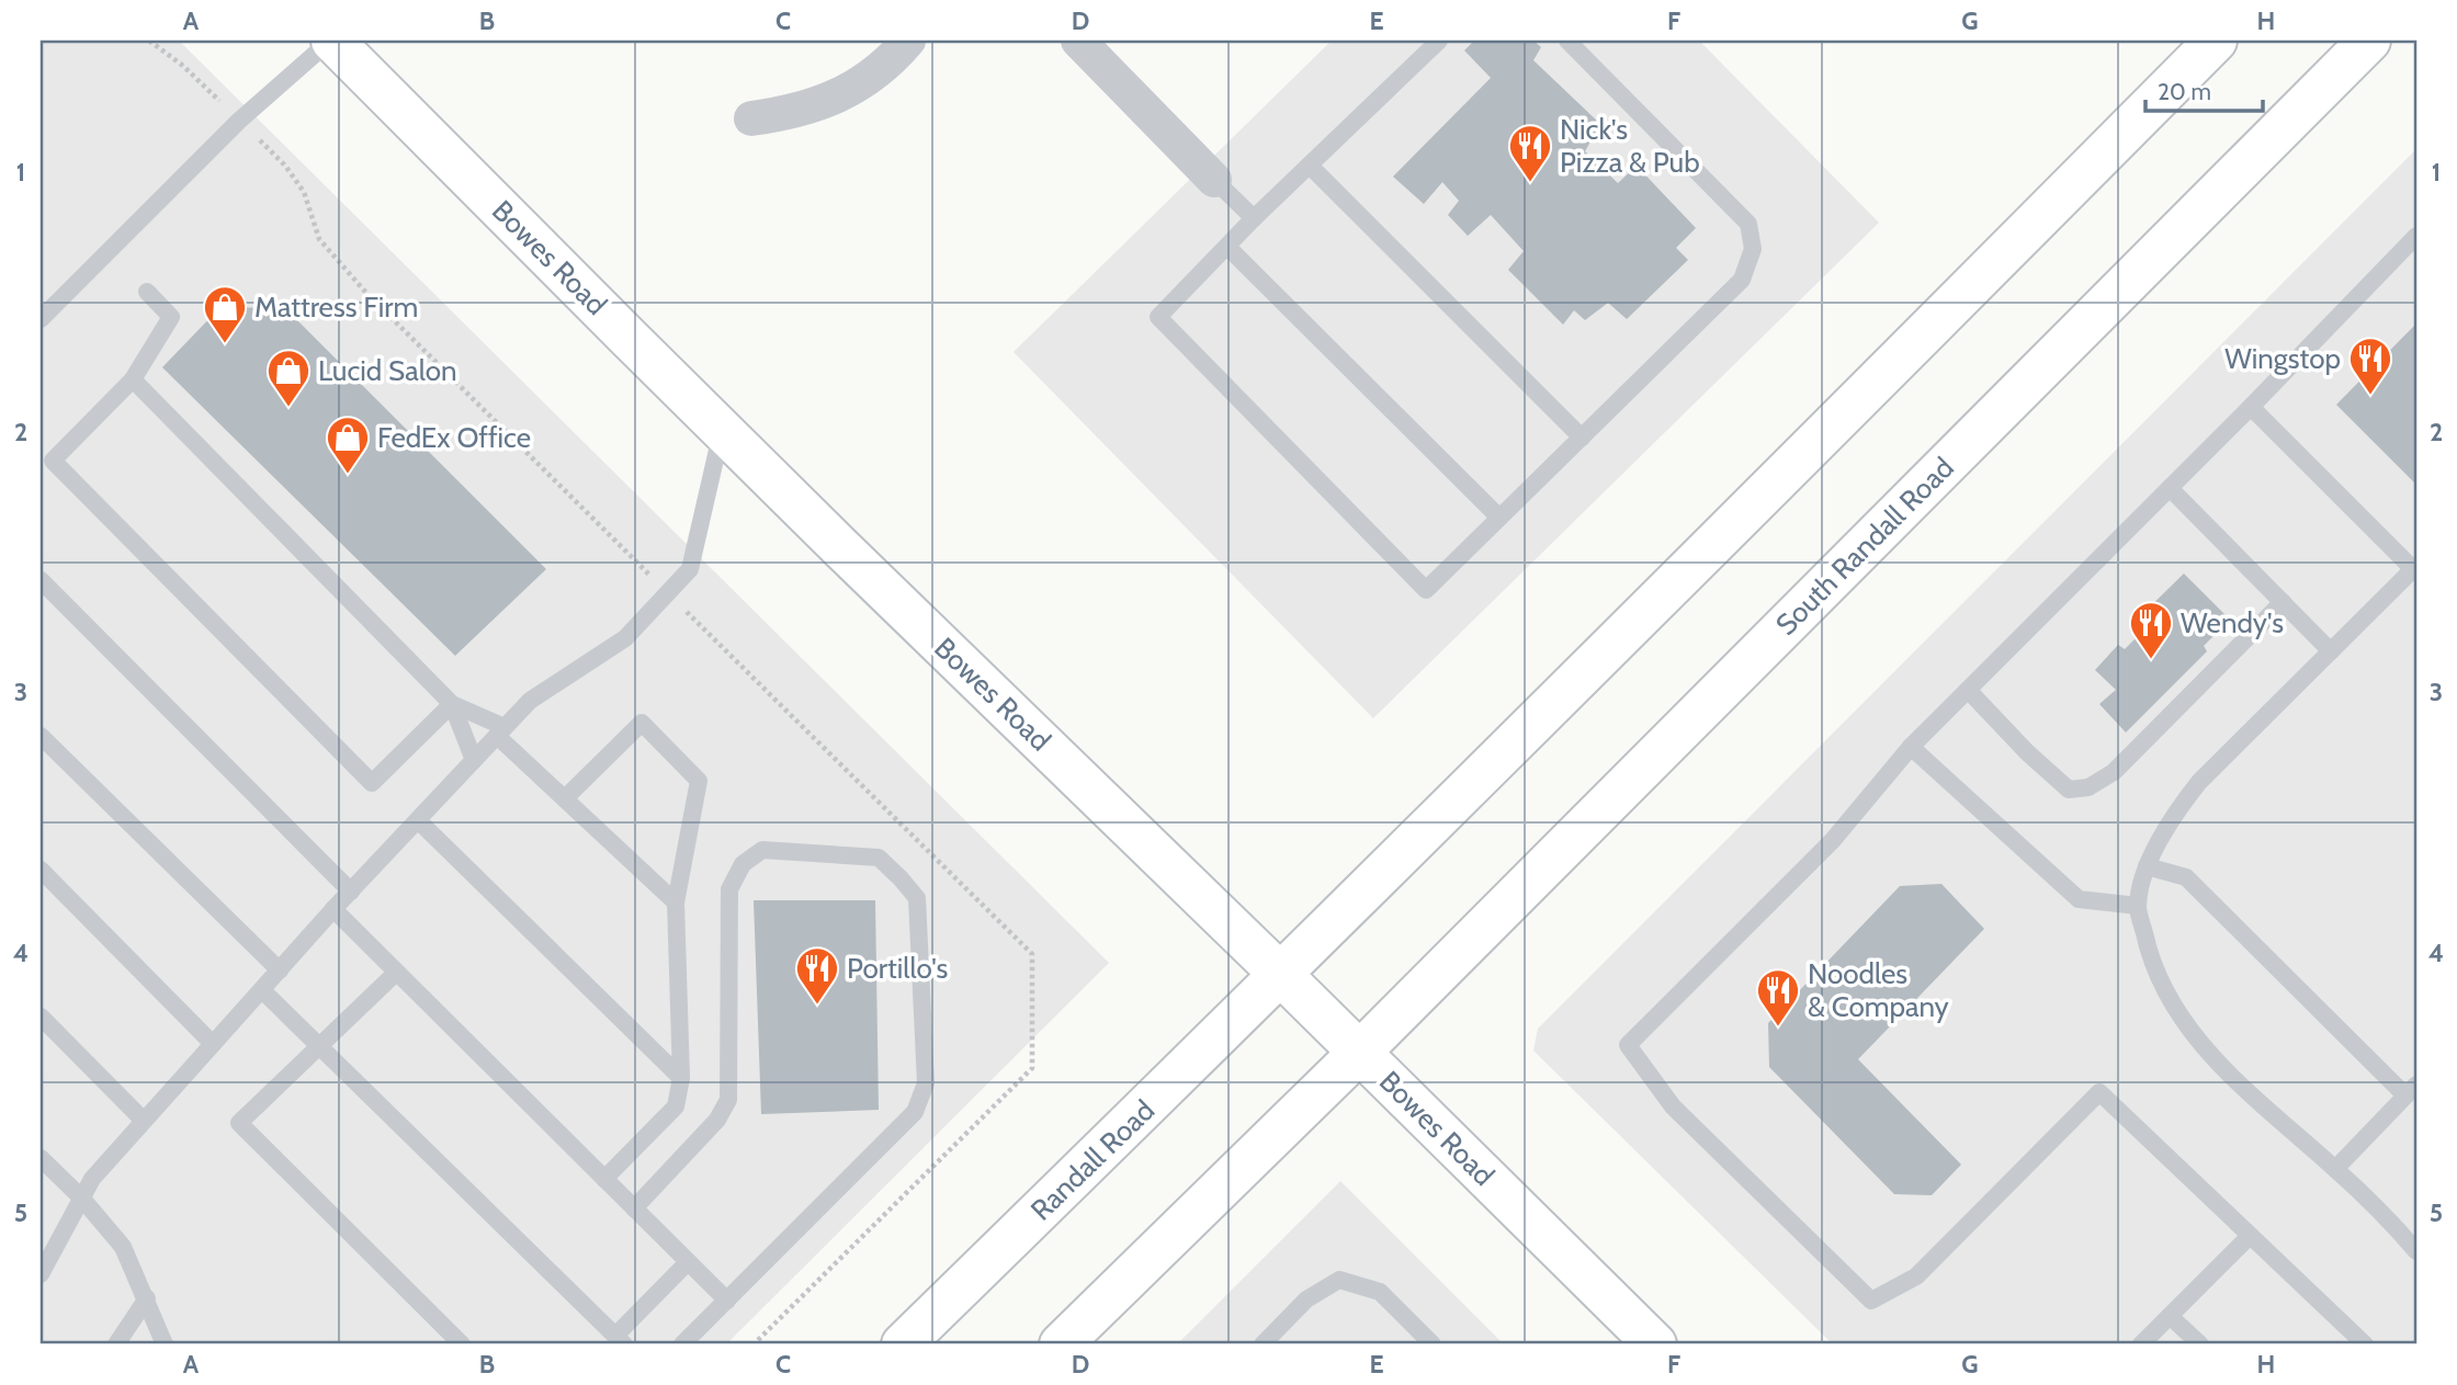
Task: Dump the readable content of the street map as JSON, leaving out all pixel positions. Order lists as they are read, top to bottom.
{
  "streets": {
    "main road": ["Bowes Road", "South Randall Road", "Randall Road"]
  },
  "crossings": [
    ["Bowes Road", "South Randall Road"],
    ["Bowes Road", "Randall Road"]
  ],
  "places": {
    "restaurant": [
      "Nick's Pizza & Pub",
      "Wingstop",
      "Wendy's",
      "Portillo's",
      "Noodles & Company"
    ],
    "shop": ["Mattress Firm", "Lucid Salon", "FedEx Office"]
  },
  "scale_bar": "20 m",
  "grid": {
    "columns": [
      "A",
      "B",
      "C",
      "D",
      "E",
      "F",
      "G",
      "H"
    ],
    "rows": [
      "1",
      "2",
      "3",
      "4",
      "5"
    ]
  }
}
